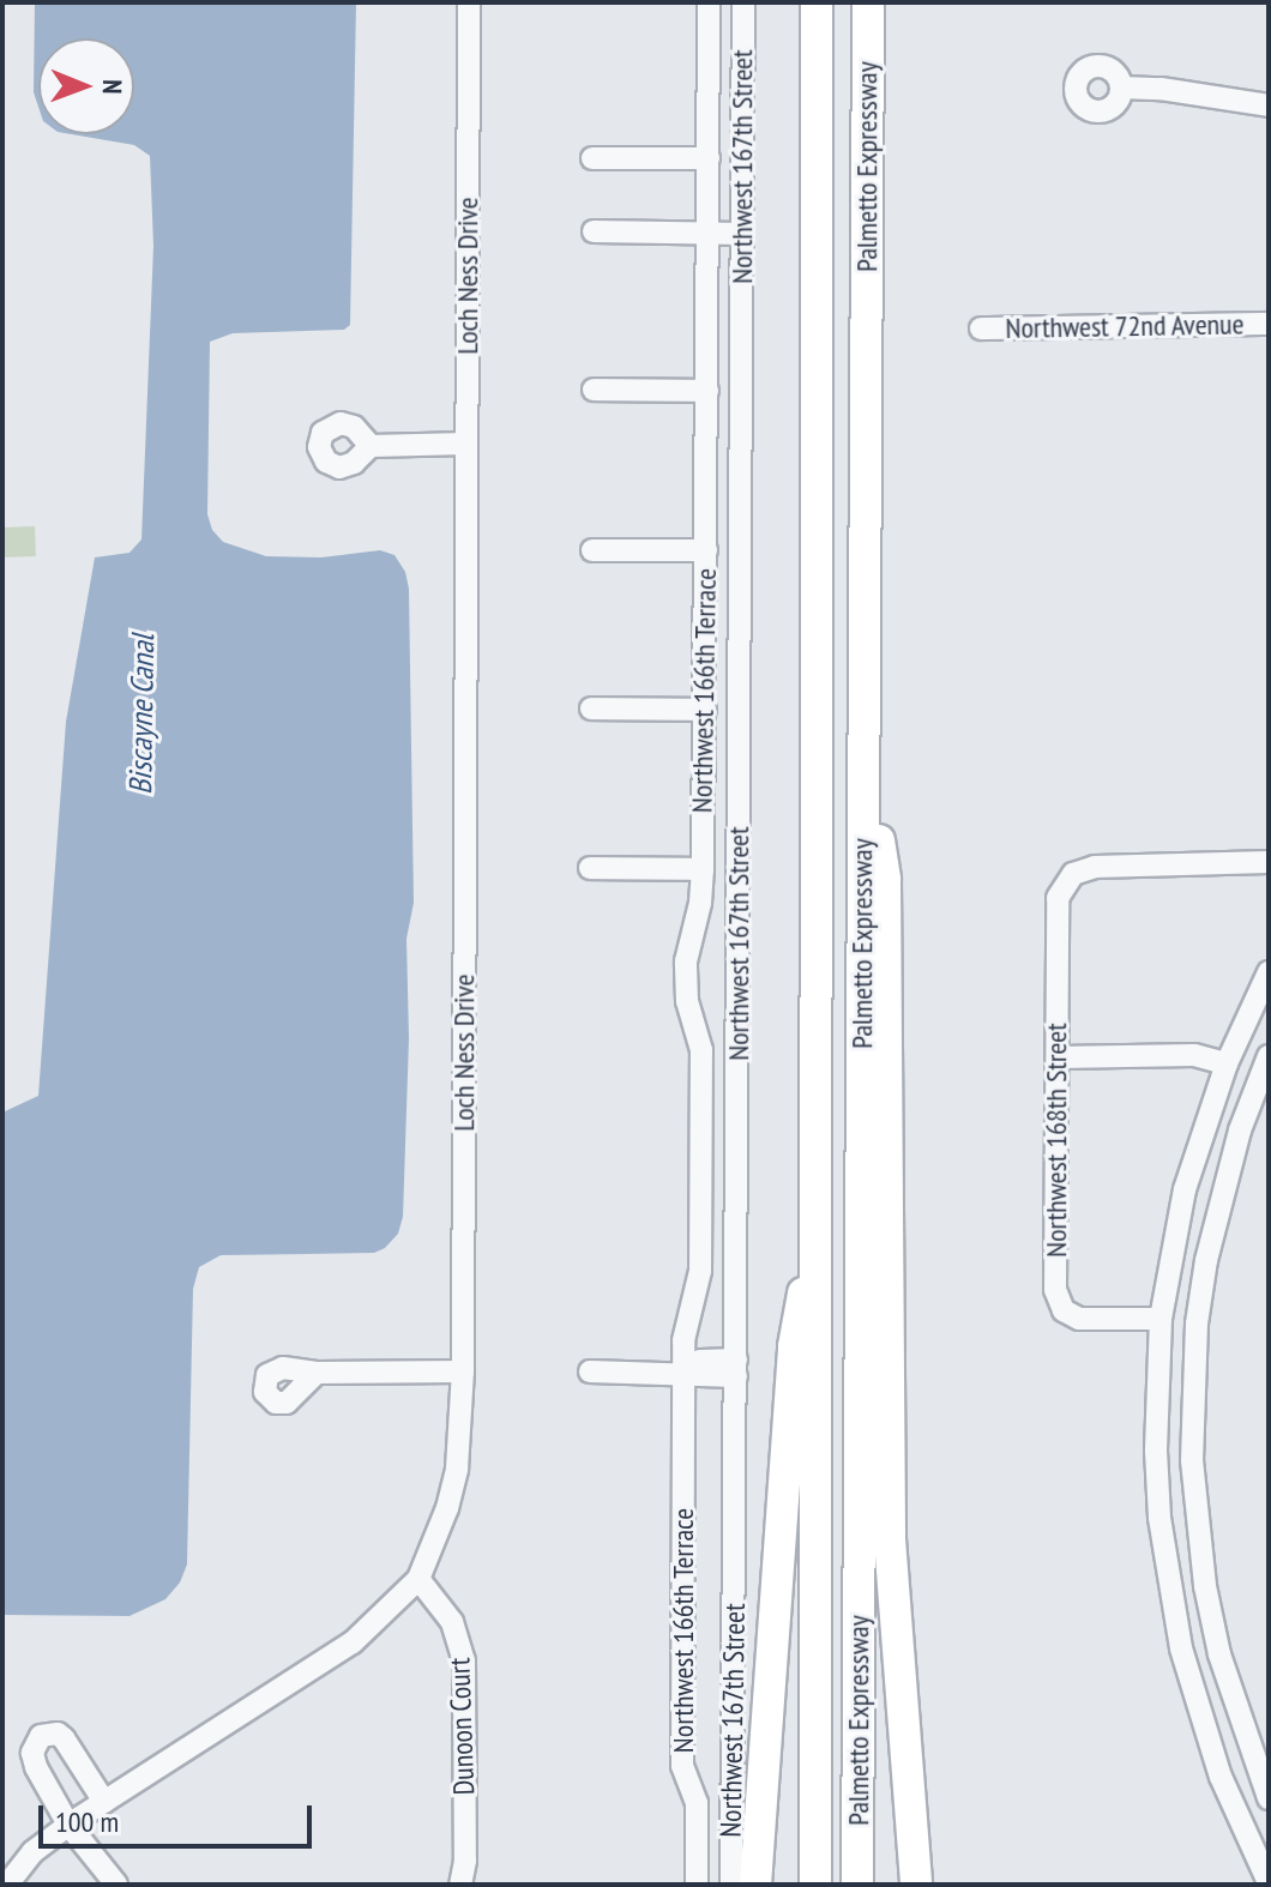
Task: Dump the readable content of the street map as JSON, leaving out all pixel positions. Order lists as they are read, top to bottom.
{
  "streets": {
    "highway": ["Palmetto Expressway"],
    "street": [
      "Northwest 167th Street",
      "Loch Ness Drive",
      "Northwest 72nd Avenue",
      "Northwest 166th Terrace",
      "Northwest 168th Street",
      "Dunoon Court"
    ]
  },
  "crossings": [
    ["Loch Ness Drive", "Dunoon Court"]
  ],
  "water": ["Biscayne Canal"],
  "scale_bar": "100 m",
  "north": "right"
}
